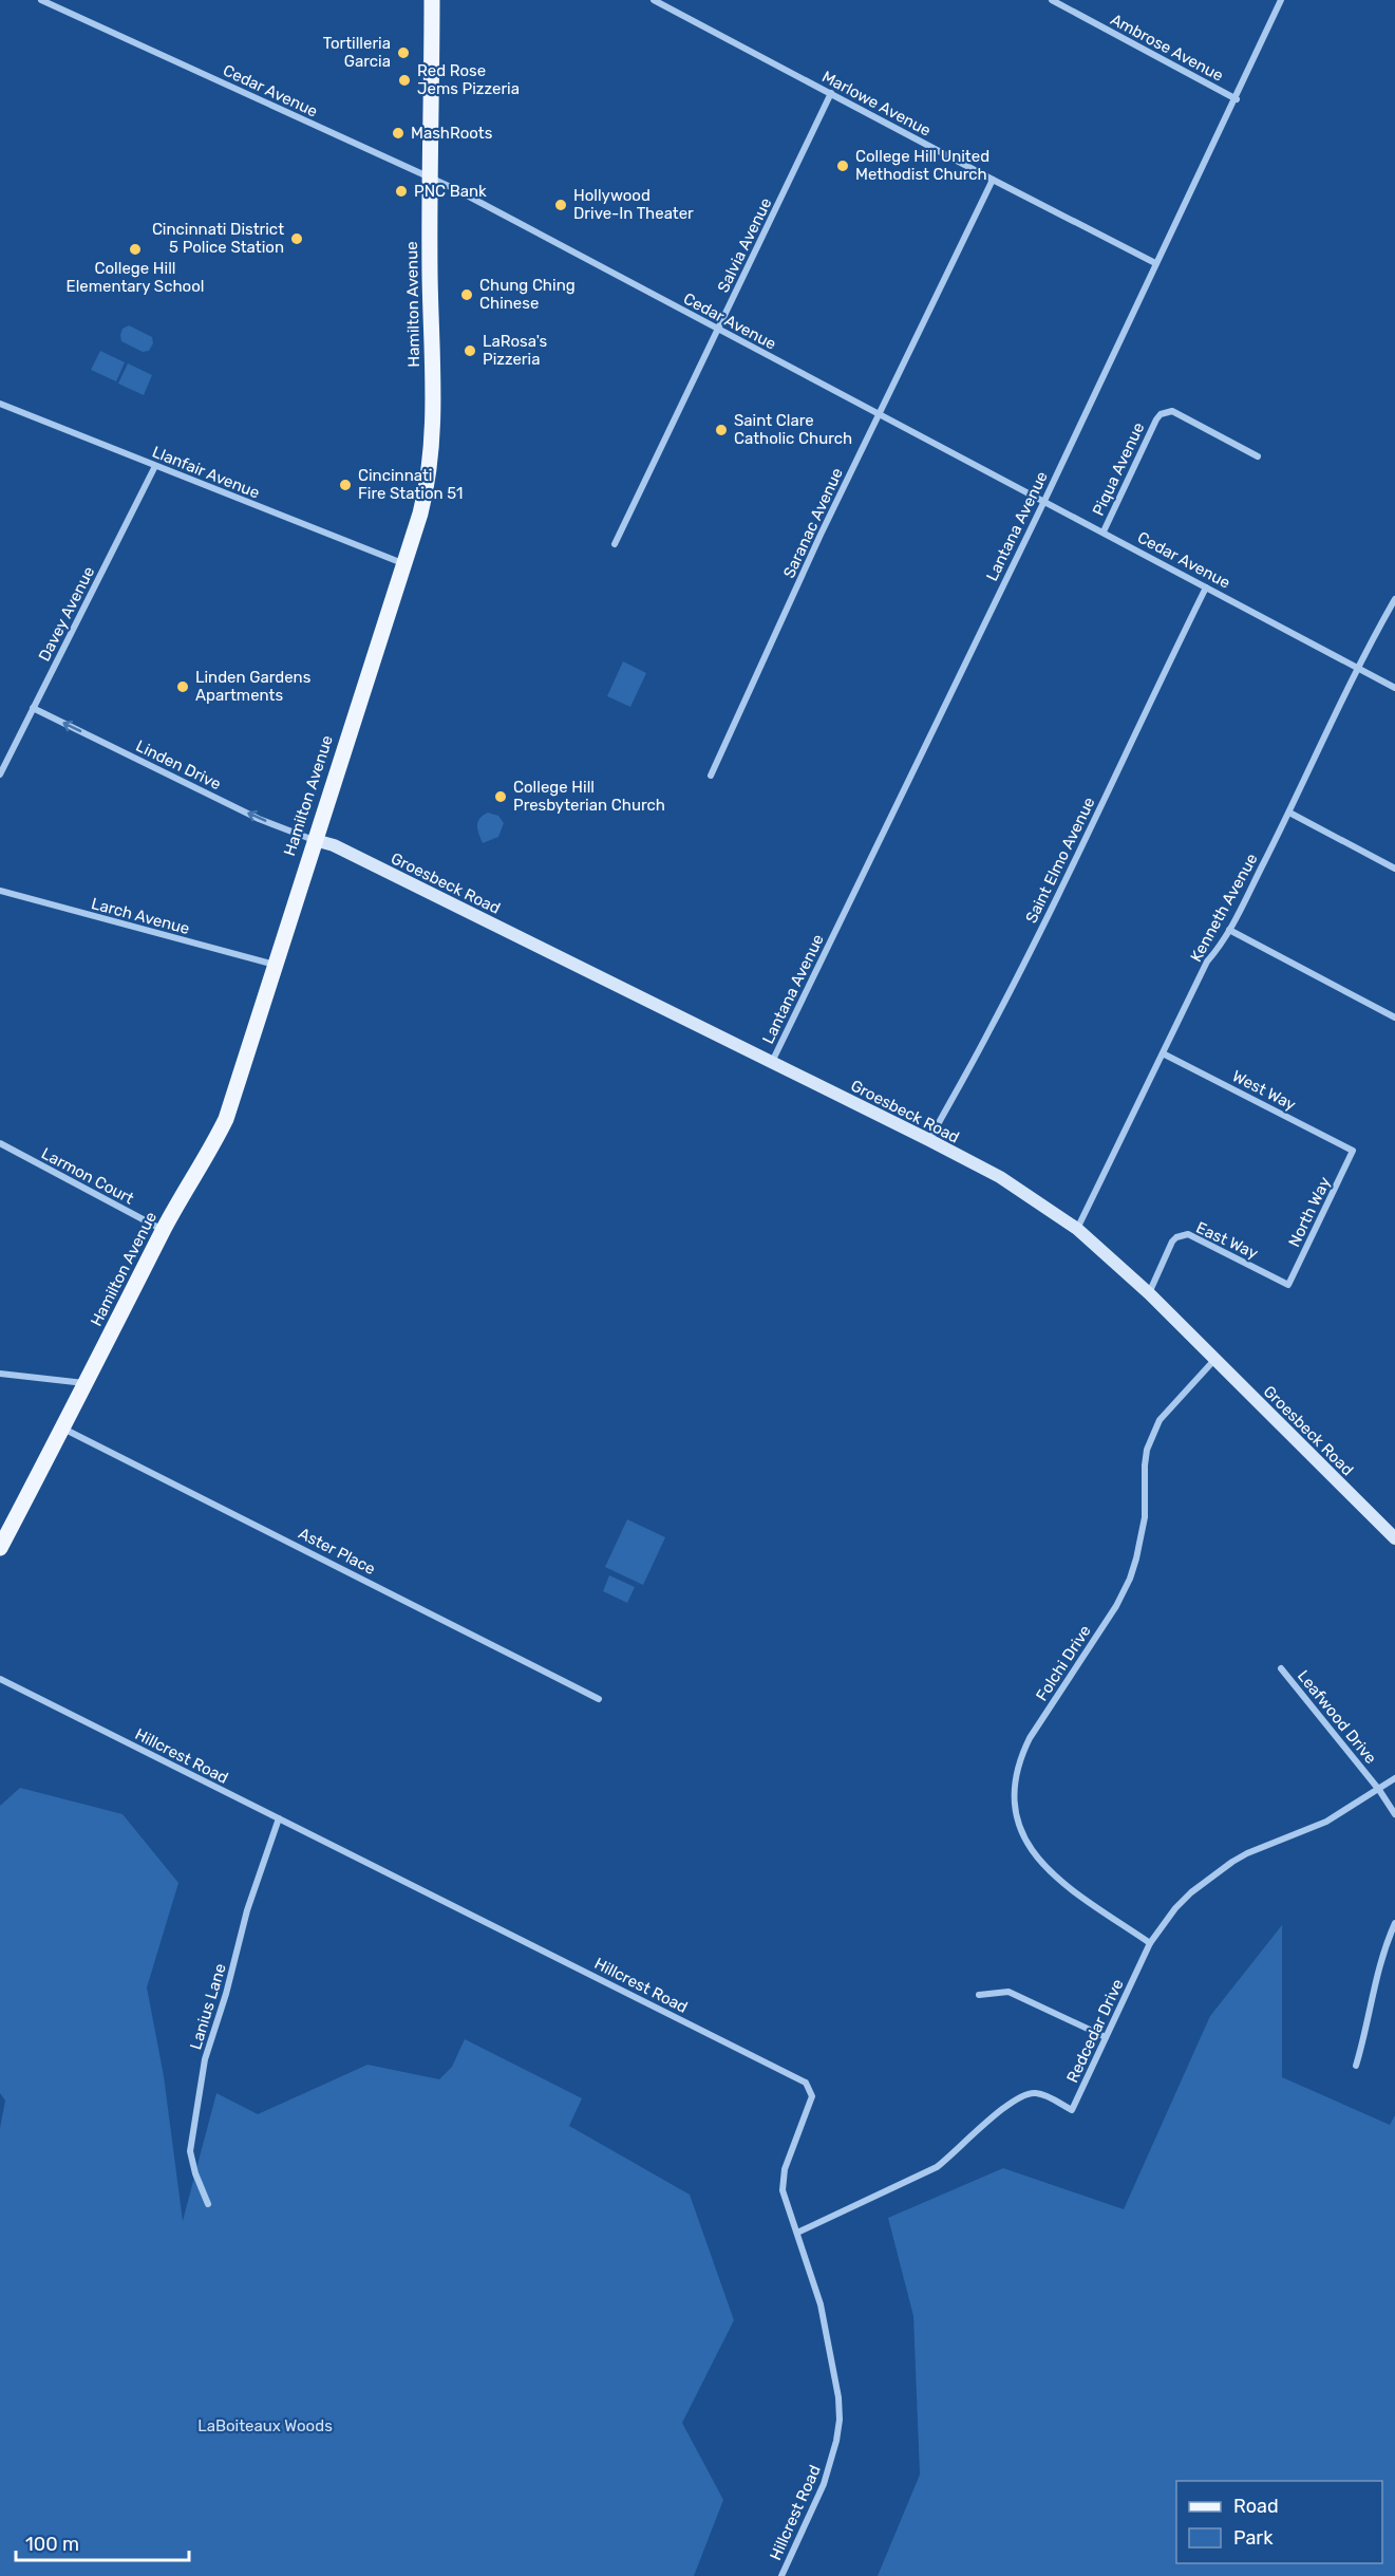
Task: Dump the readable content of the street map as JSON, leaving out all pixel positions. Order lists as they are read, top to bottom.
{
  "streets": {
    "main road": ["Hamilton Avenue"],
    "street": [
      "Ambrose Avenue",
      "Cedar Avenue",
      "Marlowe Avenue",
      "Salvia Avenue",
      "Piqua Avenue",
      "Llanfair Avenue",
      "Saranac Avenue",
      "Lantana Avenue",
      "Davey Avenue",
      "Linden Drive",
      "Saint Elmo Avenue",
      "Groesbeck Road",
      "Kenneth Avenue",
      "Larch Avenue",
      "West Way",
      "Larmon Court",
      "North Way",
      "East Way",
      "Aster Place",
      "Folchi Drive",
      "Leafwood Drive",
      "Hillcrest Road",
      "Lanius Lane",
      "Redcedar Drive"
    ]
  },
  "crossings": [
    ["Ambrose Avenue", "Lantana Avenue"],
    ["Cedar Avenue", "Salvia Avenue"],
    ["Cedar Avenue", "Hamilton Avenue"],
    ["Cedar Avenue", "Piqua Avenue"],
    ["Cedar Avenue", "Saranac Avenue"],
    ["Cedar Avenue", "Lantana Avenue"],
    ["Cedar Avenue", "Saint Elmo Avenue"],
    ["Cedar Avenue", "Kenneth Avenue"],
    ["Marlowe Avenue", "Salvia Avenue"],
    ["Marlowe Avenue", "Saranac Avenue"],
    ["Marlowe Avenue", "Lantana Avenue"],
    ["Hamilton Avenue", "Llanfair Avenue"],
    ["Hamilton Avenue", "Linden Drive"],
    ["Hamilton Avenue", "Groesbeck Road"],
    ["Hamilton Avenue", "Larch Avenue"],
    ["Hamilton Avenue", "Larmon Court"],
    ["Hamilton Avenue", "Aster Place"],
    ["Llanfair Avenue", "Davey Avenue"],
    ["Lantana Avenue", "Groesbeck Road"],
    ["Davey Avenue", "Linden Drive"],
    ["Linden Drive", "Groesbeck Road"],
    ["Saint Elmo Avenue", "Groesbeck Road"],
    ["Groesbeck Road", "Kenneth Avenue"],
    ["Groesbeck Road", "East Way"],
    ["Groesbeck Road", "Folchi Drive"],
    ["Kenneth Avenue", "West Way"],
    ["West Way", "North Way"],
    ["North Way", "East Way"],
    ["Folchi Drive", "Redcedar Drive"],
    ["Leafwood Drive", "Redcedar Drive"],
    ["Hillcrest Road", "Lanius Lane"],
    ["Hillcrest Road", "Redcedar Drive"]
  ],
  "one_way": ["Linden Drive"],
  "parks": ["LaBoiteaux Woods"],
  "places": [
    "Tortilleria Garcia",
    "Red Rose Jems Pizzeria",
    "MashRoots",
    "College Hill United Methodist Church",
    "PNC Bank",
    "Hollywood Drive-In Theater",
    "Cincinnati District 5 Police Station",
    "College Hill Elementary School",
    "Chung Ching Chinese",
    "LaRosa's Pizzeria",
    "Saint Clare Catholic Church",
    "Cincinnati Fire Station 51",
    "Linden Gardens Apartments",
    "College Hill Presbyterian Church"
  ],
  "legend": ["Road", "Park"],
  "scale_bar": "100 m"
}
